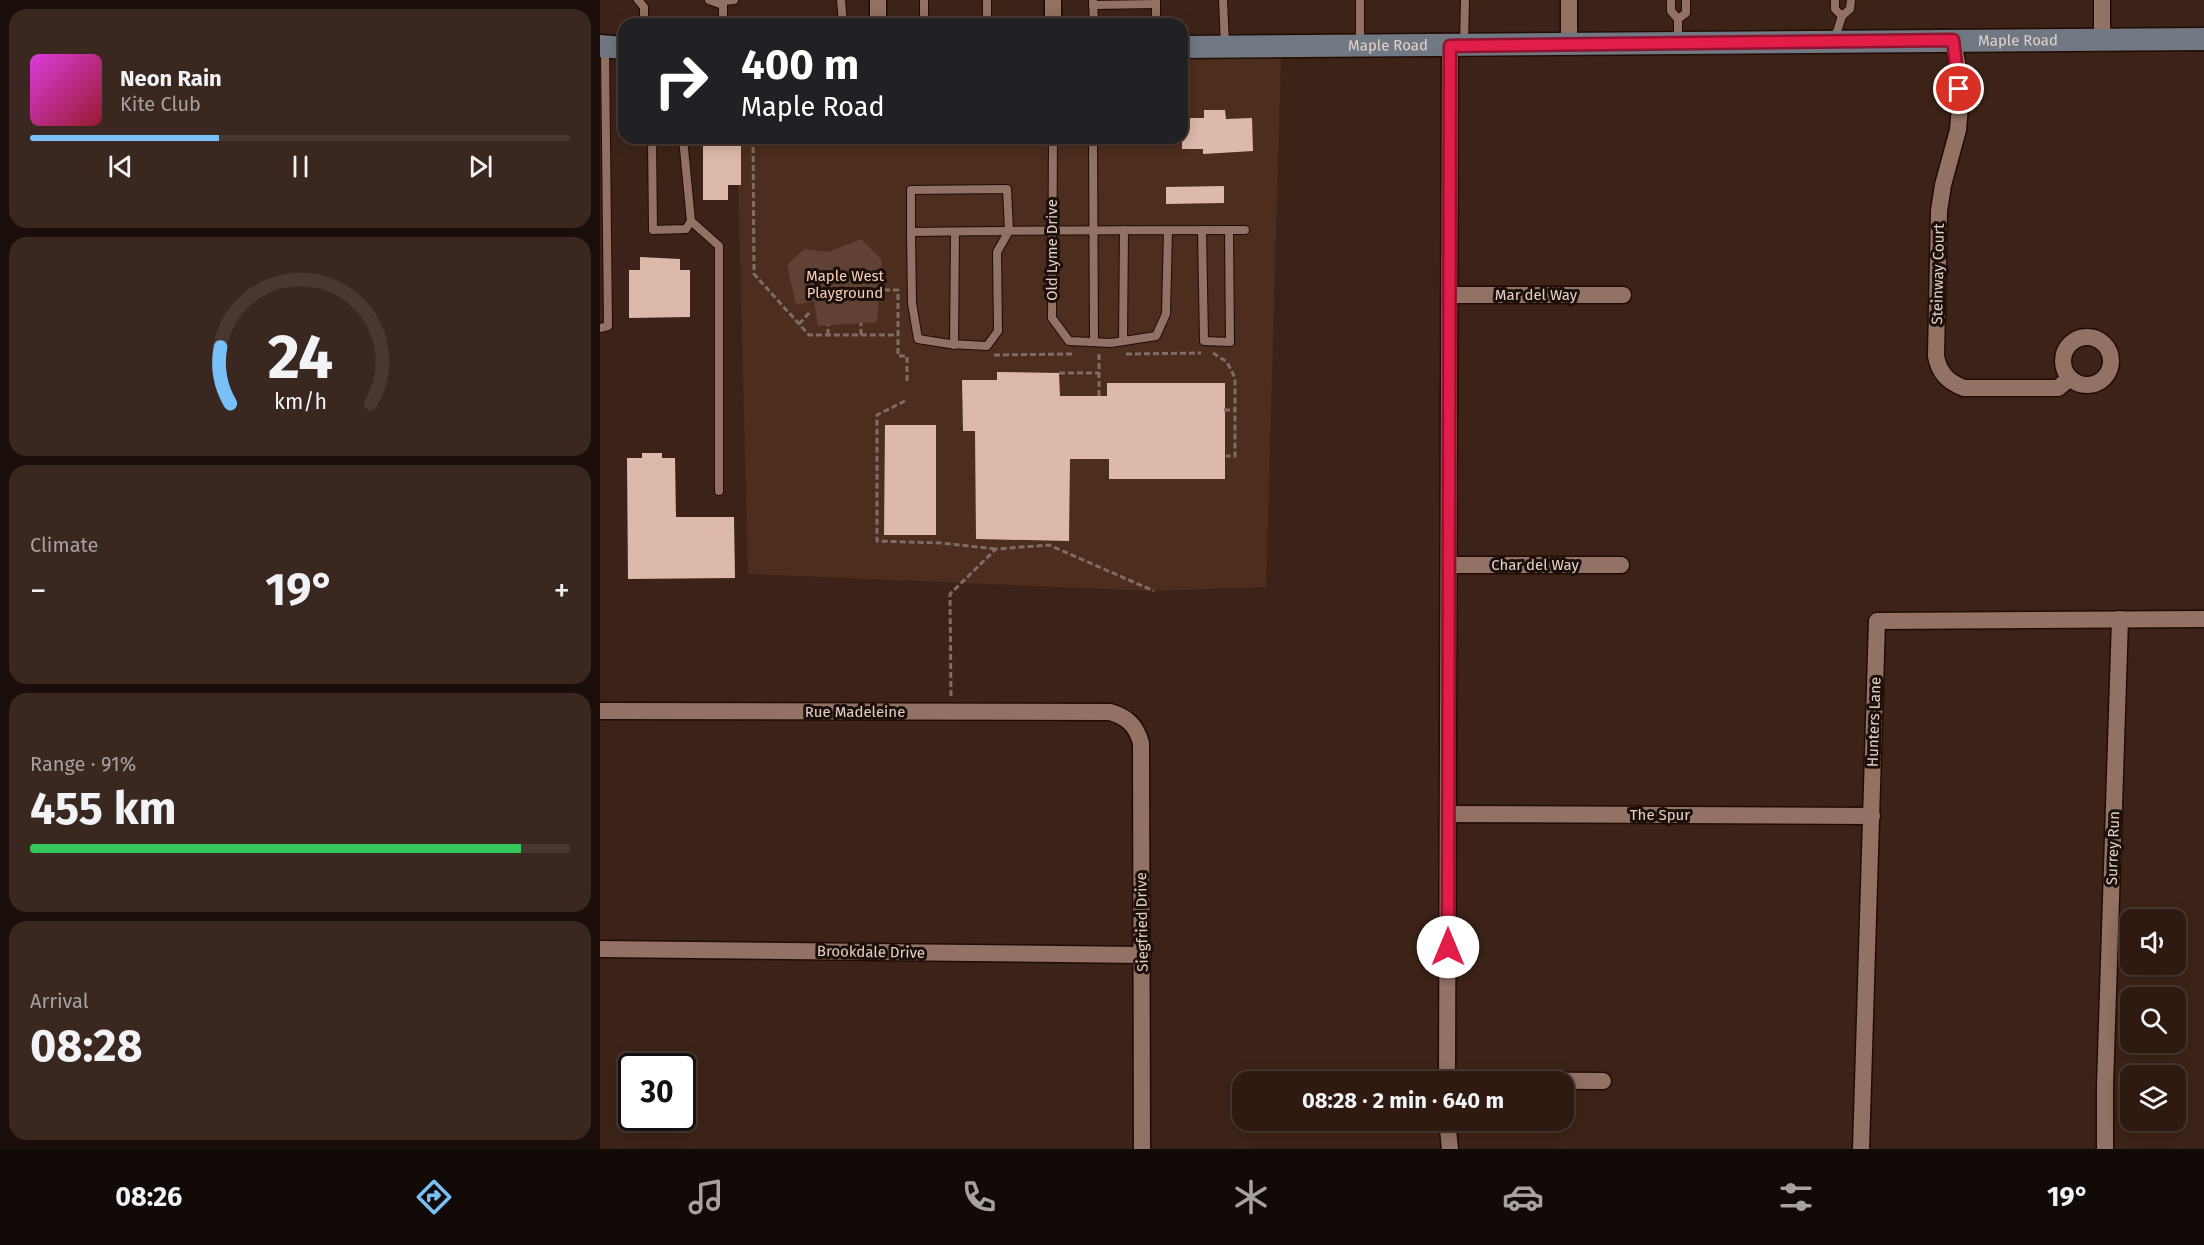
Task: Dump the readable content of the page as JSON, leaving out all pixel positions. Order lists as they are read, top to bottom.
{
  "streets": {
    "main road": ["Maple Road"],
    "street": [
      "Steinway Court",
      "Mar del Way",
      "Char del Way",
      "Rue Madeleine",
      "Hunters Lane",
      "The Spur",
      "Surrey Run",
      "Siegfried Drive",
      "Brookdale Drive"
    ],
    "lane": ["Old Lyme Drive"]
  },
  "crossings": [
    ["Maple Road", "Steinway Court"],
    ["Rue Madeleine", "Siegfried Drive"],
    ["Hunters Lane", "The Spur"],
    ["Hunters Lane", "Surrey Run"],
    ["Siegfried Drive", "Brookdale Drive"]
  ],
  "parks": ["Maple West Playground"],
  "page": {
    "turn": ["400 m", "Maple Road"],
    "song": ["Neon Rain", "Kite Club"],
    "tile": [
      "Climate",
      ["Range · 91%", "455 km"],
      ["Arrival", "08:28"]
    ],
    "heat": ["−", "19°", "+"],
    "limit": "30",
    "trip": "08:28 · 2 min · 640 m",
    "tabs": ["08:26", "19°"],
    "gauge": ["24", "km/h"]
  }
}
